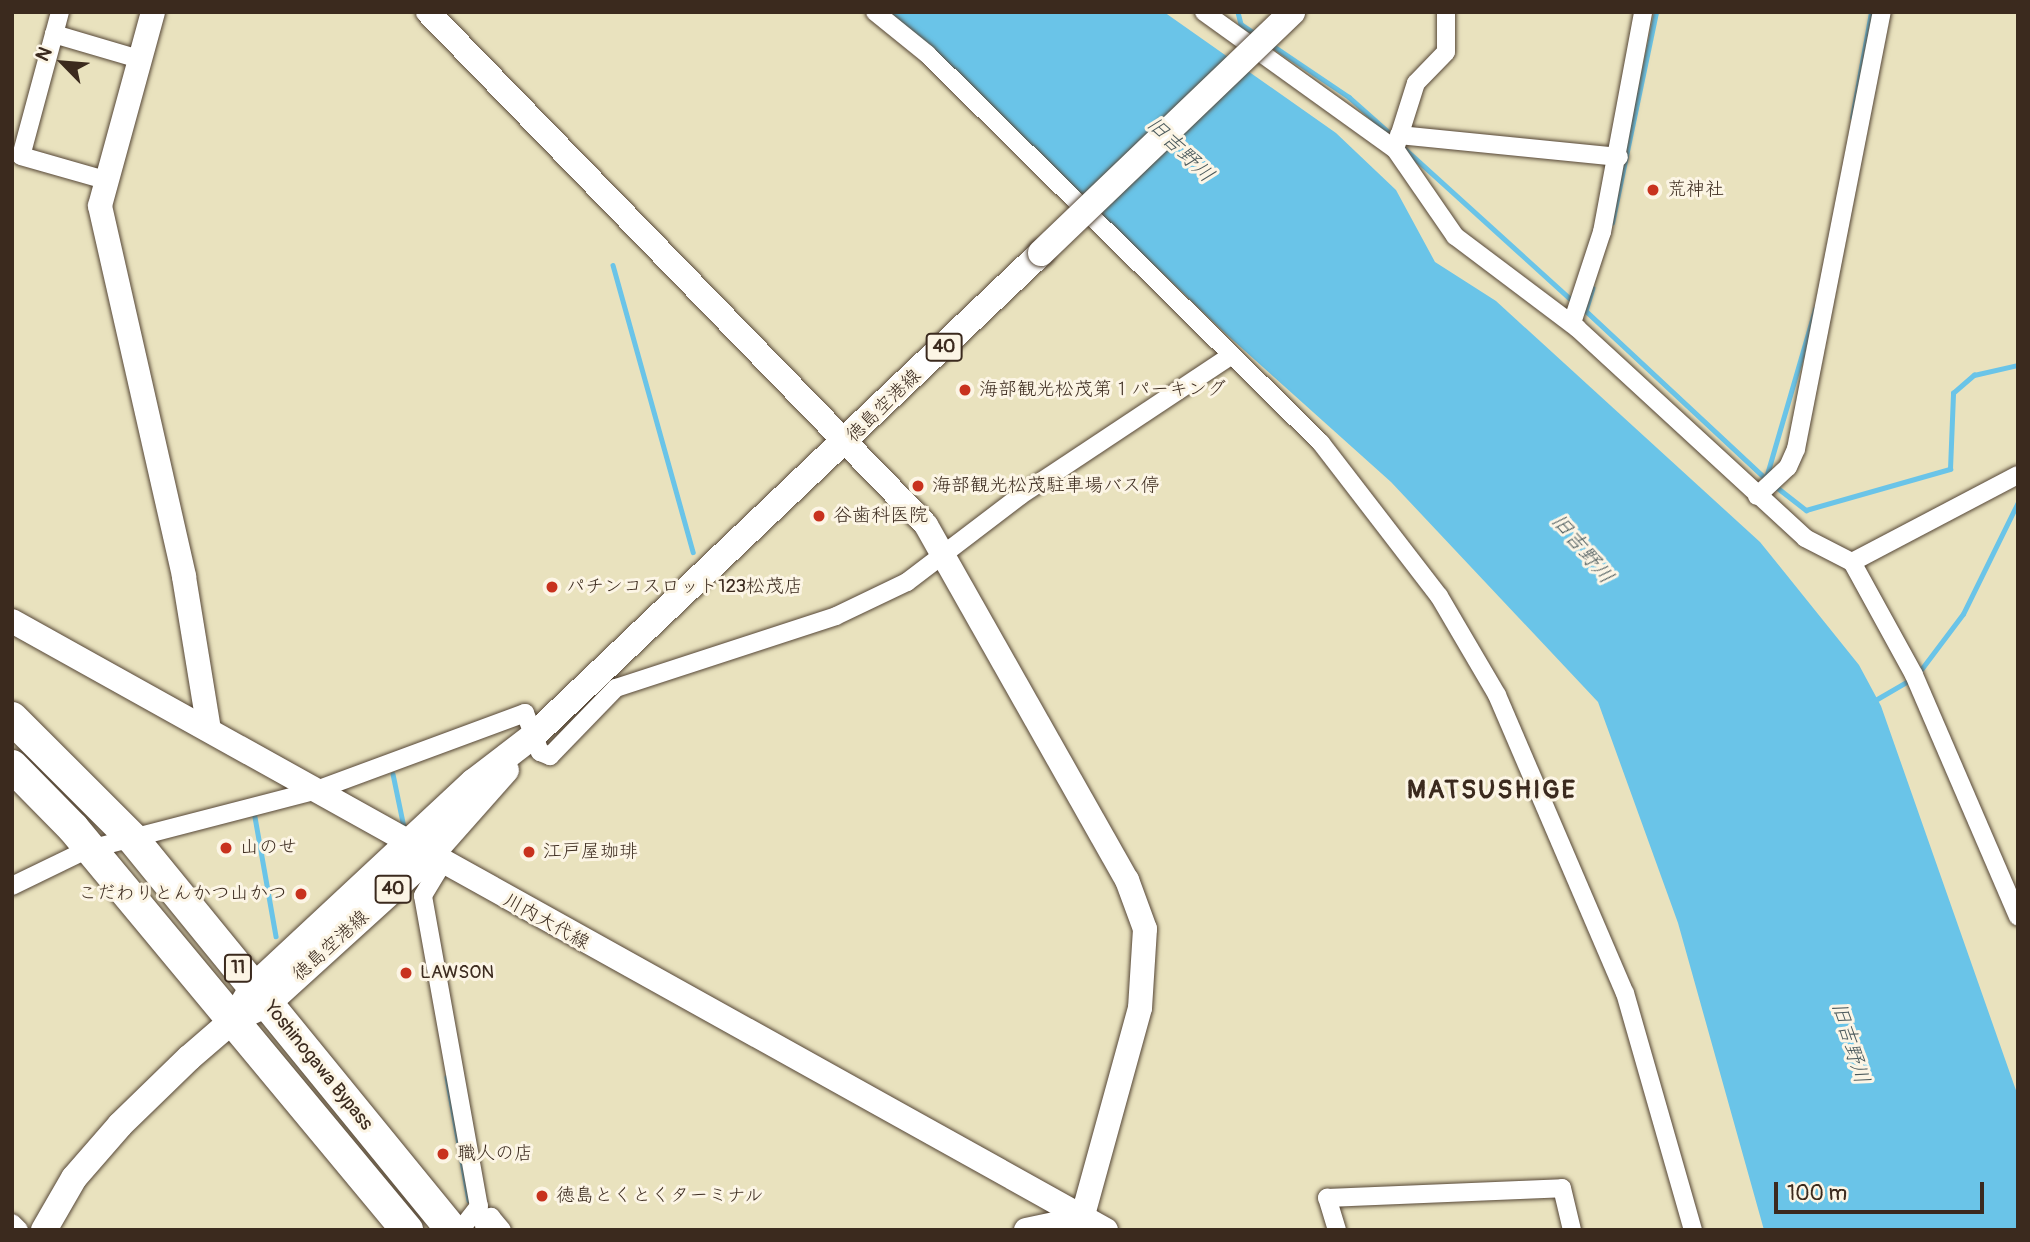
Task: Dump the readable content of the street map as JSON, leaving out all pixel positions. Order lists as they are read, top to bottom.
{
  "streets": {
    "highway": ["11", "Yoshinogawa Bypass"],
    "main road": ["40", "徳島空港線"],
    "street": ["川内大代線"]
  },
  "crossings": [
    ["徳島空港線", "川内大代線"],
    ["徳島空港線", "Yoshinogawa Bypass"]
  ],
  "districts": ["MATSUSHIGE"],
  "water": ["旧吉野川"],
  "places": [
    "荒神社",
    "海部観光松茂第１パーキング",
    "海部観光松茂駐車場バス停",
    "谷歯科医院",
    "パチンコスロット123松茂店",
    "山のせ",
    "江戸屋珈琲",
    "こだわりとんかつ山かつ",
    "LAWSON",
    "職人の店",
    "徳島とくとくターミナル"
  ],
  "scale_bar": "100 m",
  "north": "top left"
}
